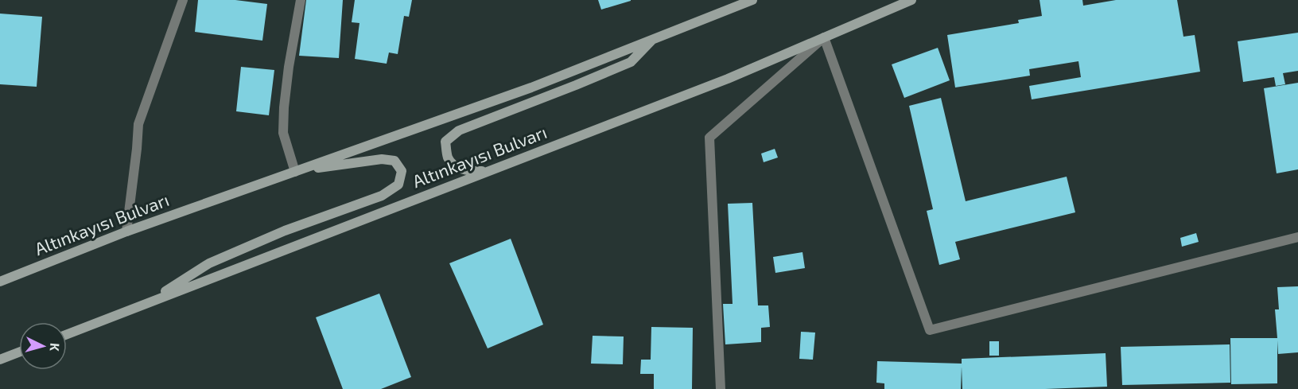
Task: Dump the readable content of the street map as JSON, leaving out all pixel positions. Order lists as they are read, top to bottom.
{
  "streets": {
    "main road": ["Altınkayısı Bulvarı"]
  },
  "north": "right"
}
